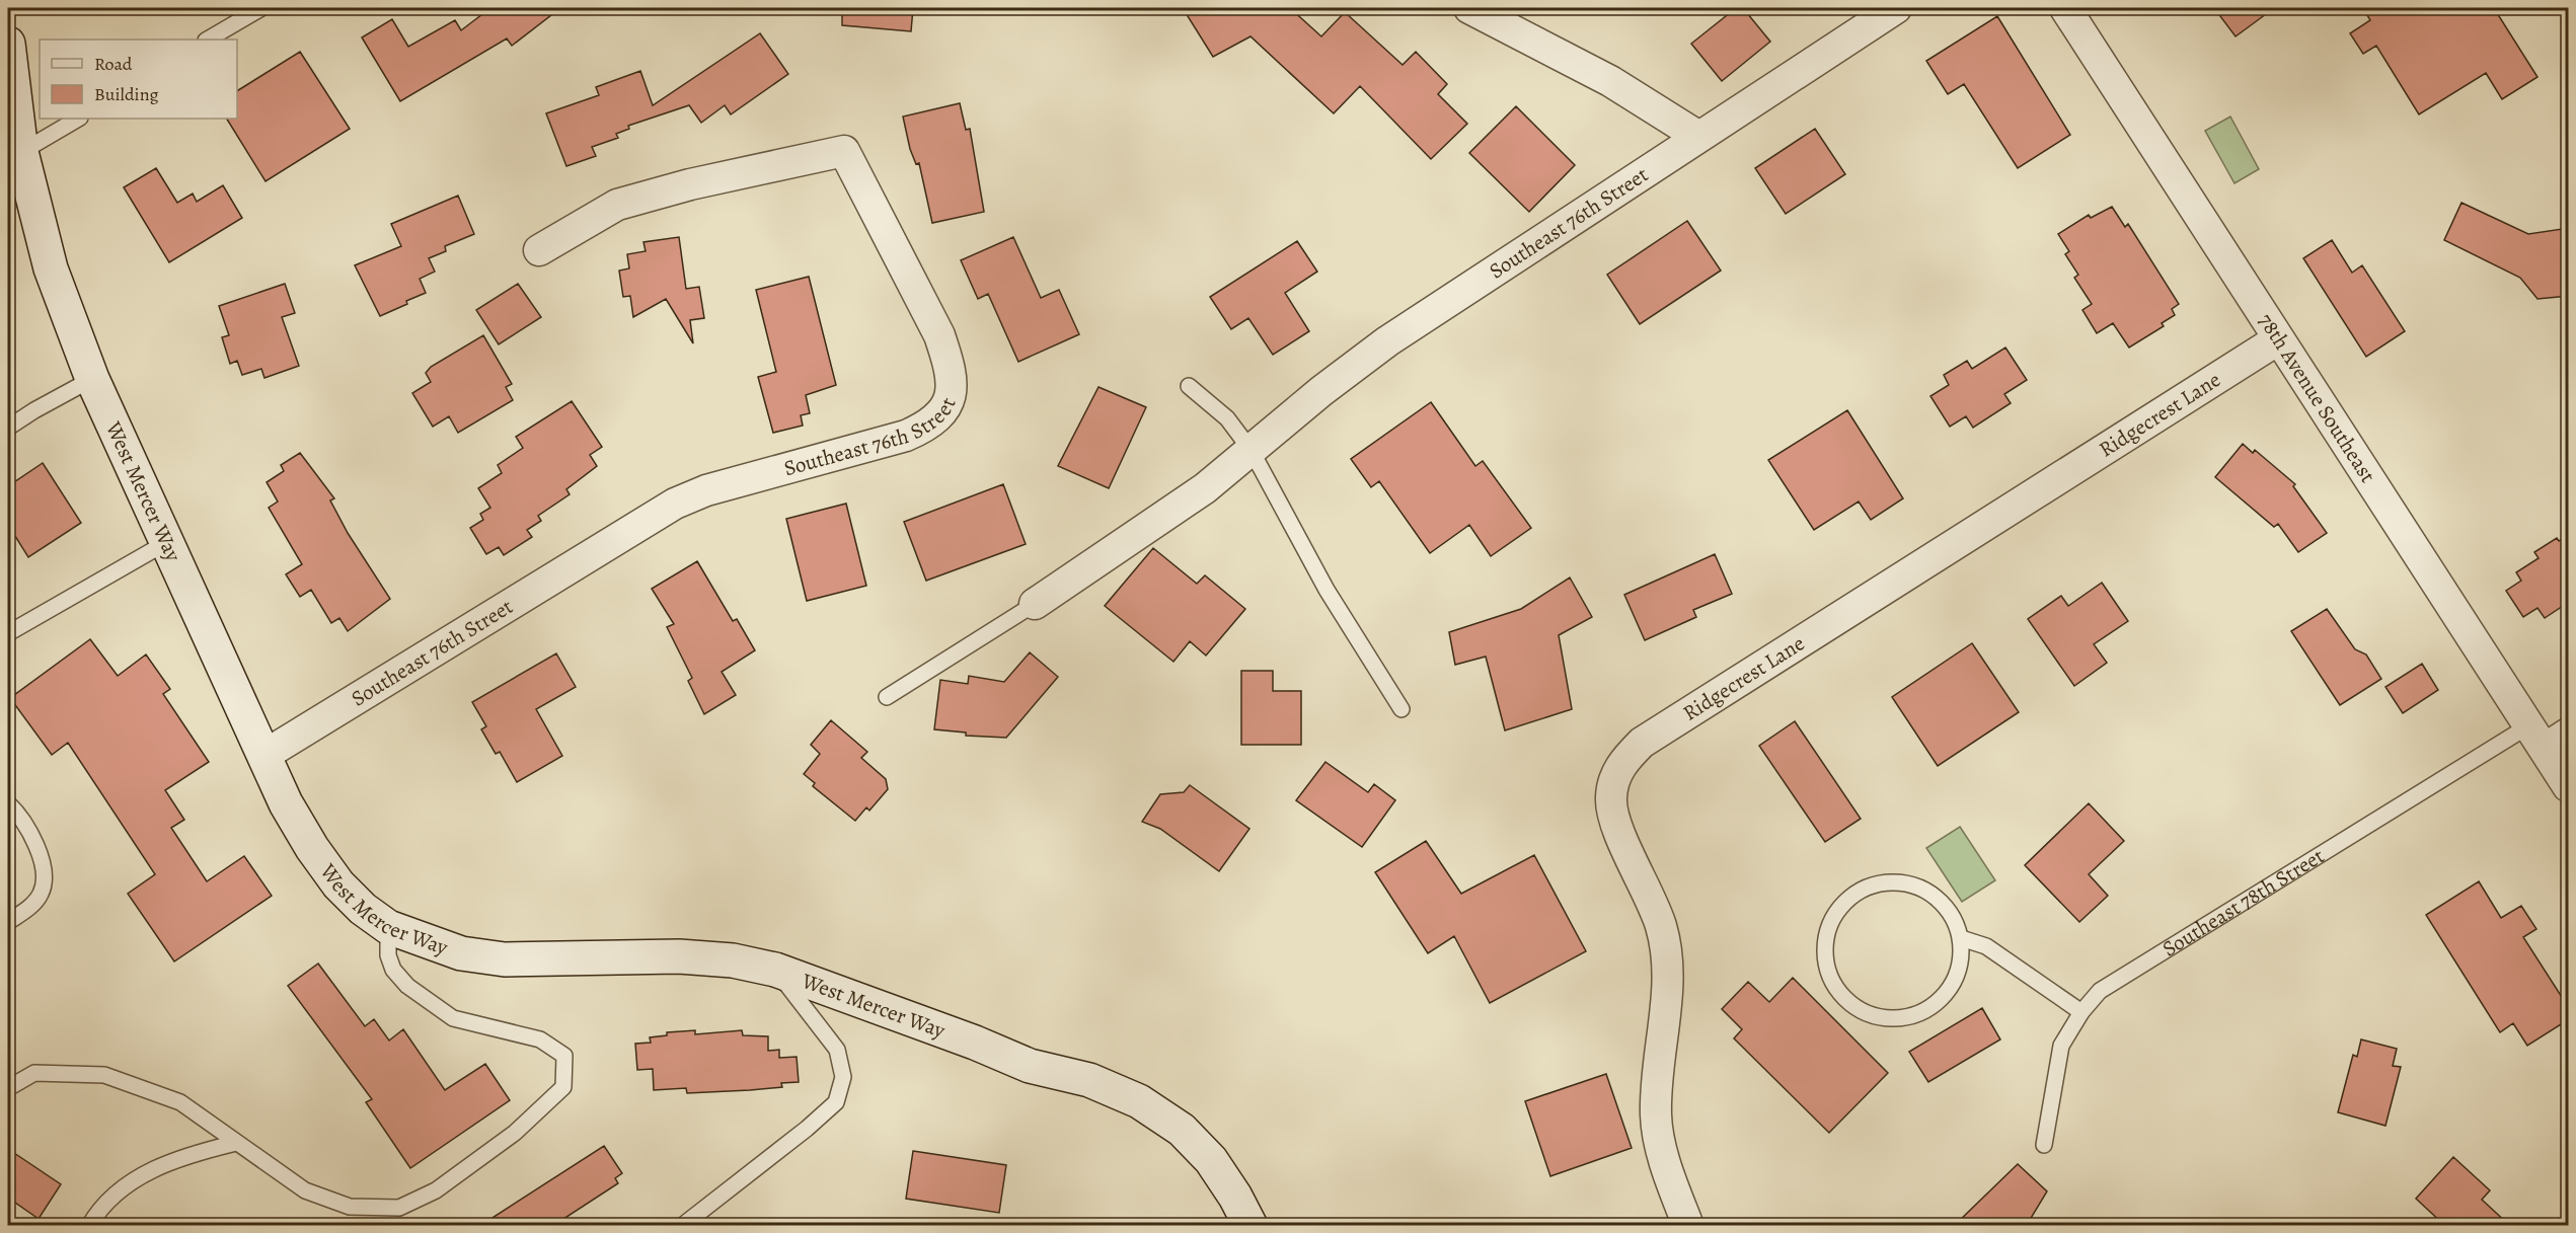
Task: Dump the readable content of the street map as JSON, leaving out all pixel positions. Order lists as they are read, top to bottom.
{
  "streets": {
    "street": [
      "Southeast 76th Street",
      "78th Avenue Southeast",
      "Ridgecrest Lane",
      "West Mercer Way"
    ],
    "lane": ["Southeast 78th Street"]
  },
  "crossings": [
    ["Southeast 76th Street", "West Mercer Way"],
    ["78th Avenue Southeast", "Ridgecrest Lane"],
    ["78th Avenue Southeast", "Southeast 78th Street"]
  ],
  "legend": ["Road", "Building"]
}
